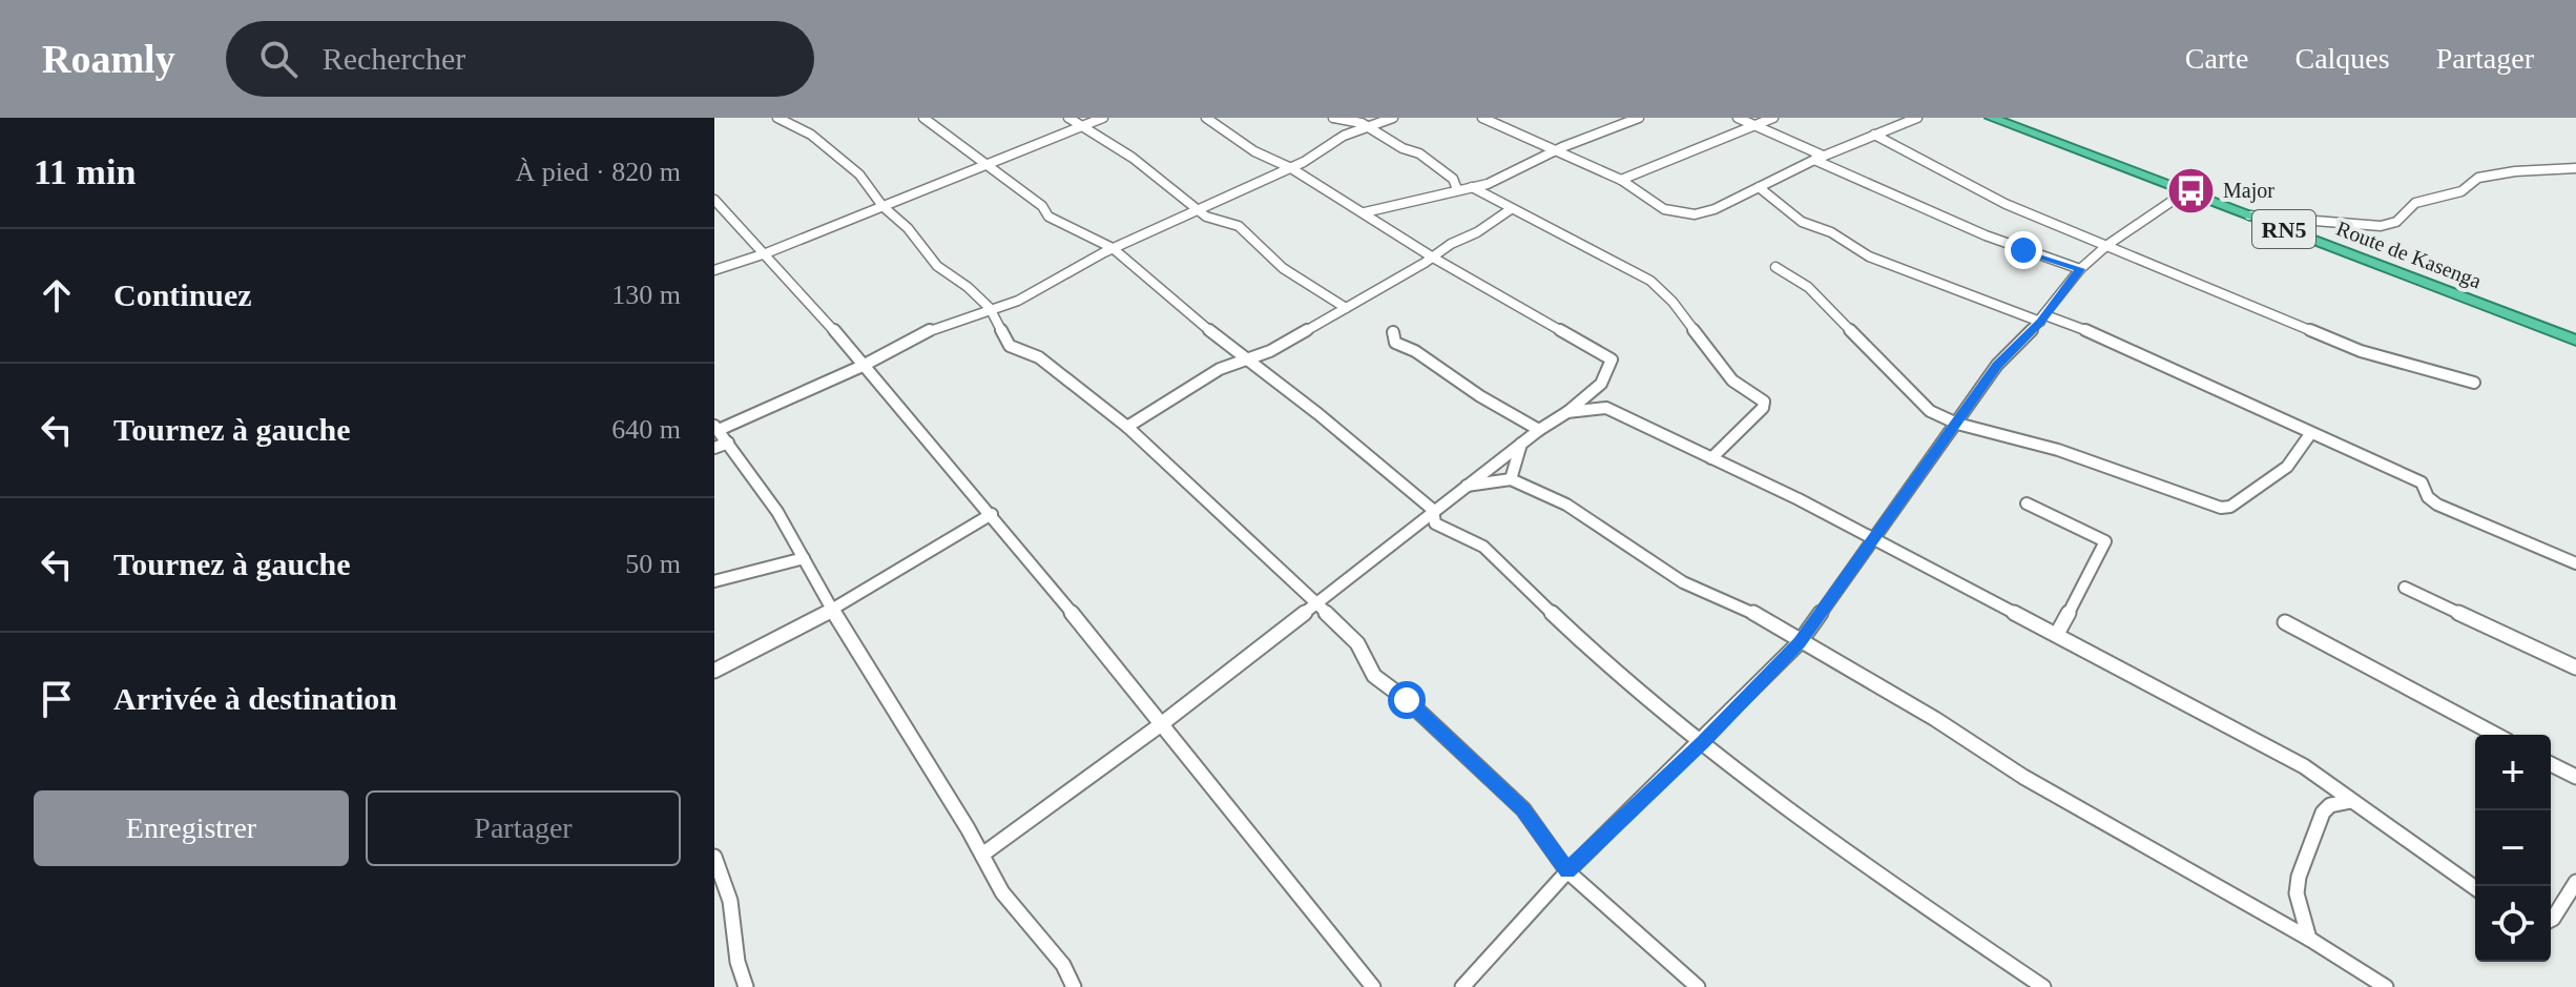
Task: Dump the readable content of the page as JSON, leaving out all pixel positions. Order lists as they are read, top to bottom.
{
  "streets": {
    "highway": ["RN5", "Route de Kasenga"]
  },
  "places": {
    "bus stop": ["Major"]
  },
  "page": {
    "header": "Roamly",
    "search": "Rechercher",
    "nav": ["Carte", "Calques", "Partager"],
    "heading": ["11 min", "À pied · 820 m"],
    "list": [
      ["Continuez", "130 m"],
      ["Tournez à gauche", "640 m"],
      ["Tournez à gauche", "50 m"],
      "Arrivée à destination"
    ],
    "map_buttons": ["+", "−"],
    "buttons": ["Enregistrer", "Partager"]
  }
}
